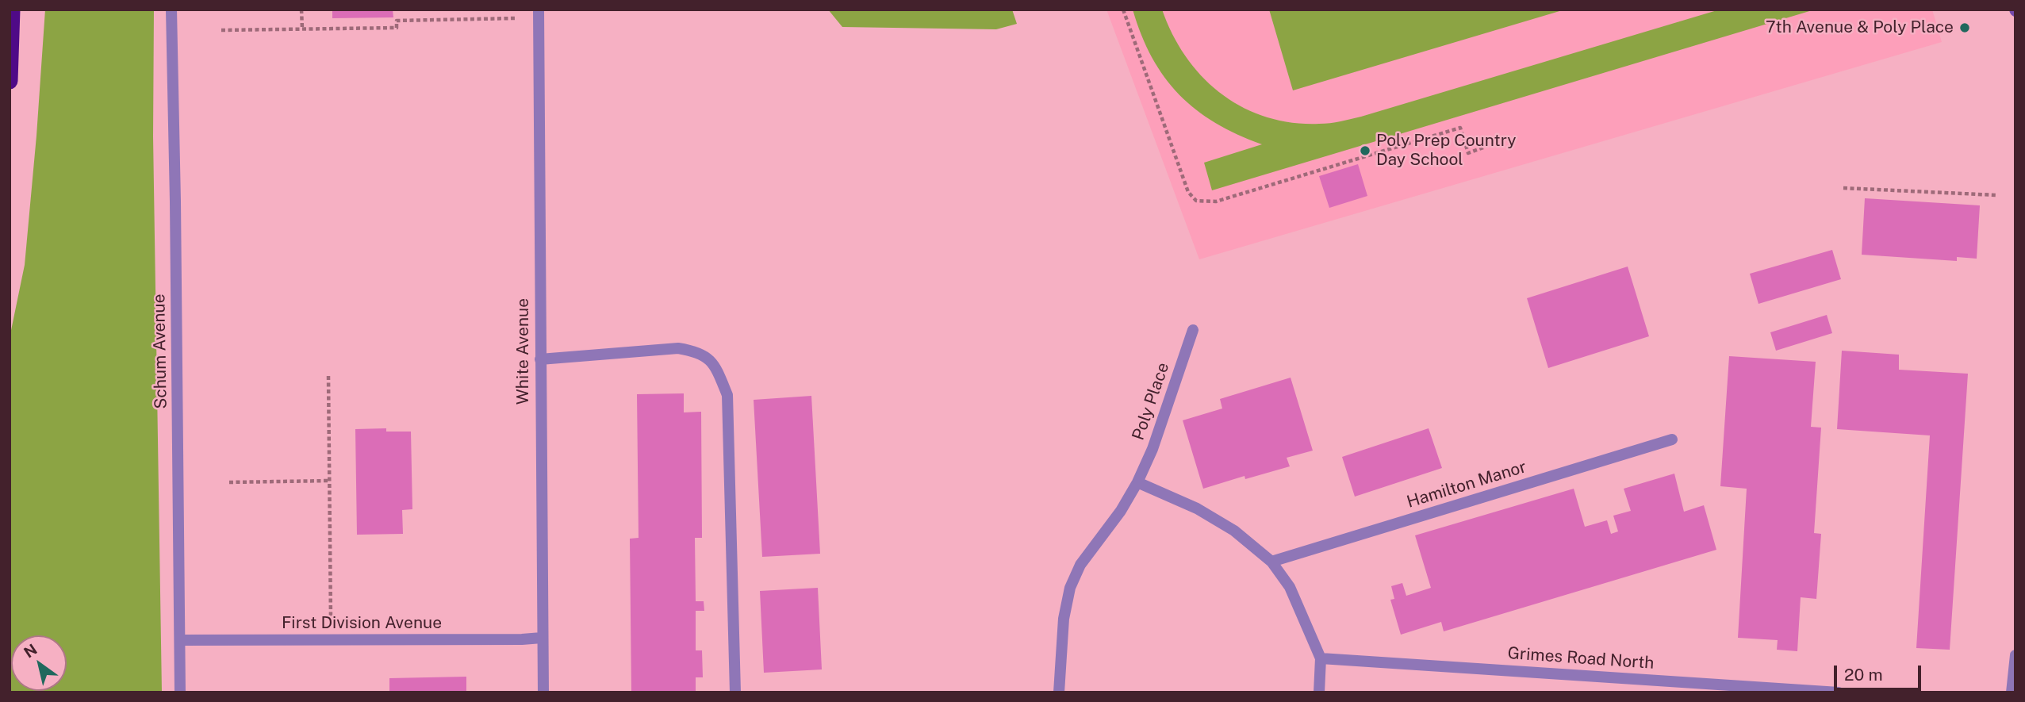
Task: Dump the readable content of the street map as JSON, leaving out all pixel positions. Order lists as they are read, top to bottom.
{
  "streets": {
    "street": [
      "Schum Avenue",
      "White Avenue",
      "Poly Place",
      "Hamilton Manor",
      "First Division Avenue",
      "Grimes Road North"
    ]
  },
  "crossings": [
    ["Schum Avenue", "First Division Avenue"],
    ["White Avenue", "First Division Avenue"]
  ],
  "places": ["7th Avenue & Poly Place", "Poly Prep Country Day School"],
  "scale_bar": "20 m",
  "north": "top left"
}
